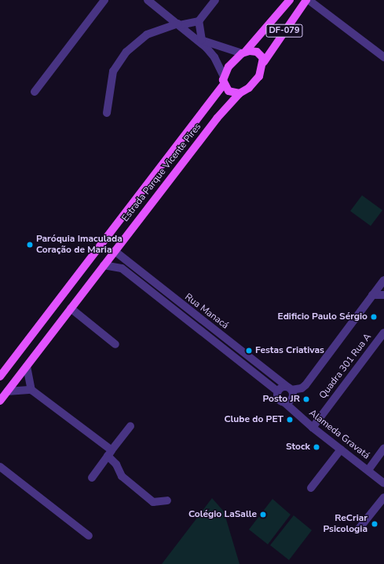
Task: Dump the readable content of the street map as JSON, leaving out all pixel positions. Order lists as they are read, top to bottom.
{
  "streets": {
    "main road": ["DF-079", "Estrada Parque Vicente Pires"],
    "street": ["Rua Manacá", "Quadra 301 Rua A", "Alameda Gravatá"]
  },
  "crossings": [
    ["DF-079", "Estrada Parque Vicente Pires"],
    ["Estrada Parque Vicente Pires", "Rua Manacá"],
    ["Rua Manacá", "Alameda Gravatá"],
    ["Quadra 301 Rua A", "Alameda Gravatá"]
  ],
  "places": [
    "Paróquia Imaculada Coração de Maria",
    "Edificio Paulo Sérgio",
    "Festas Criativas",
    "Posto JR",
    "Clube do PET",
    "Stock",
    "Colégio LaSalle",
    "ReCriar Psicologia"
  ]
}
